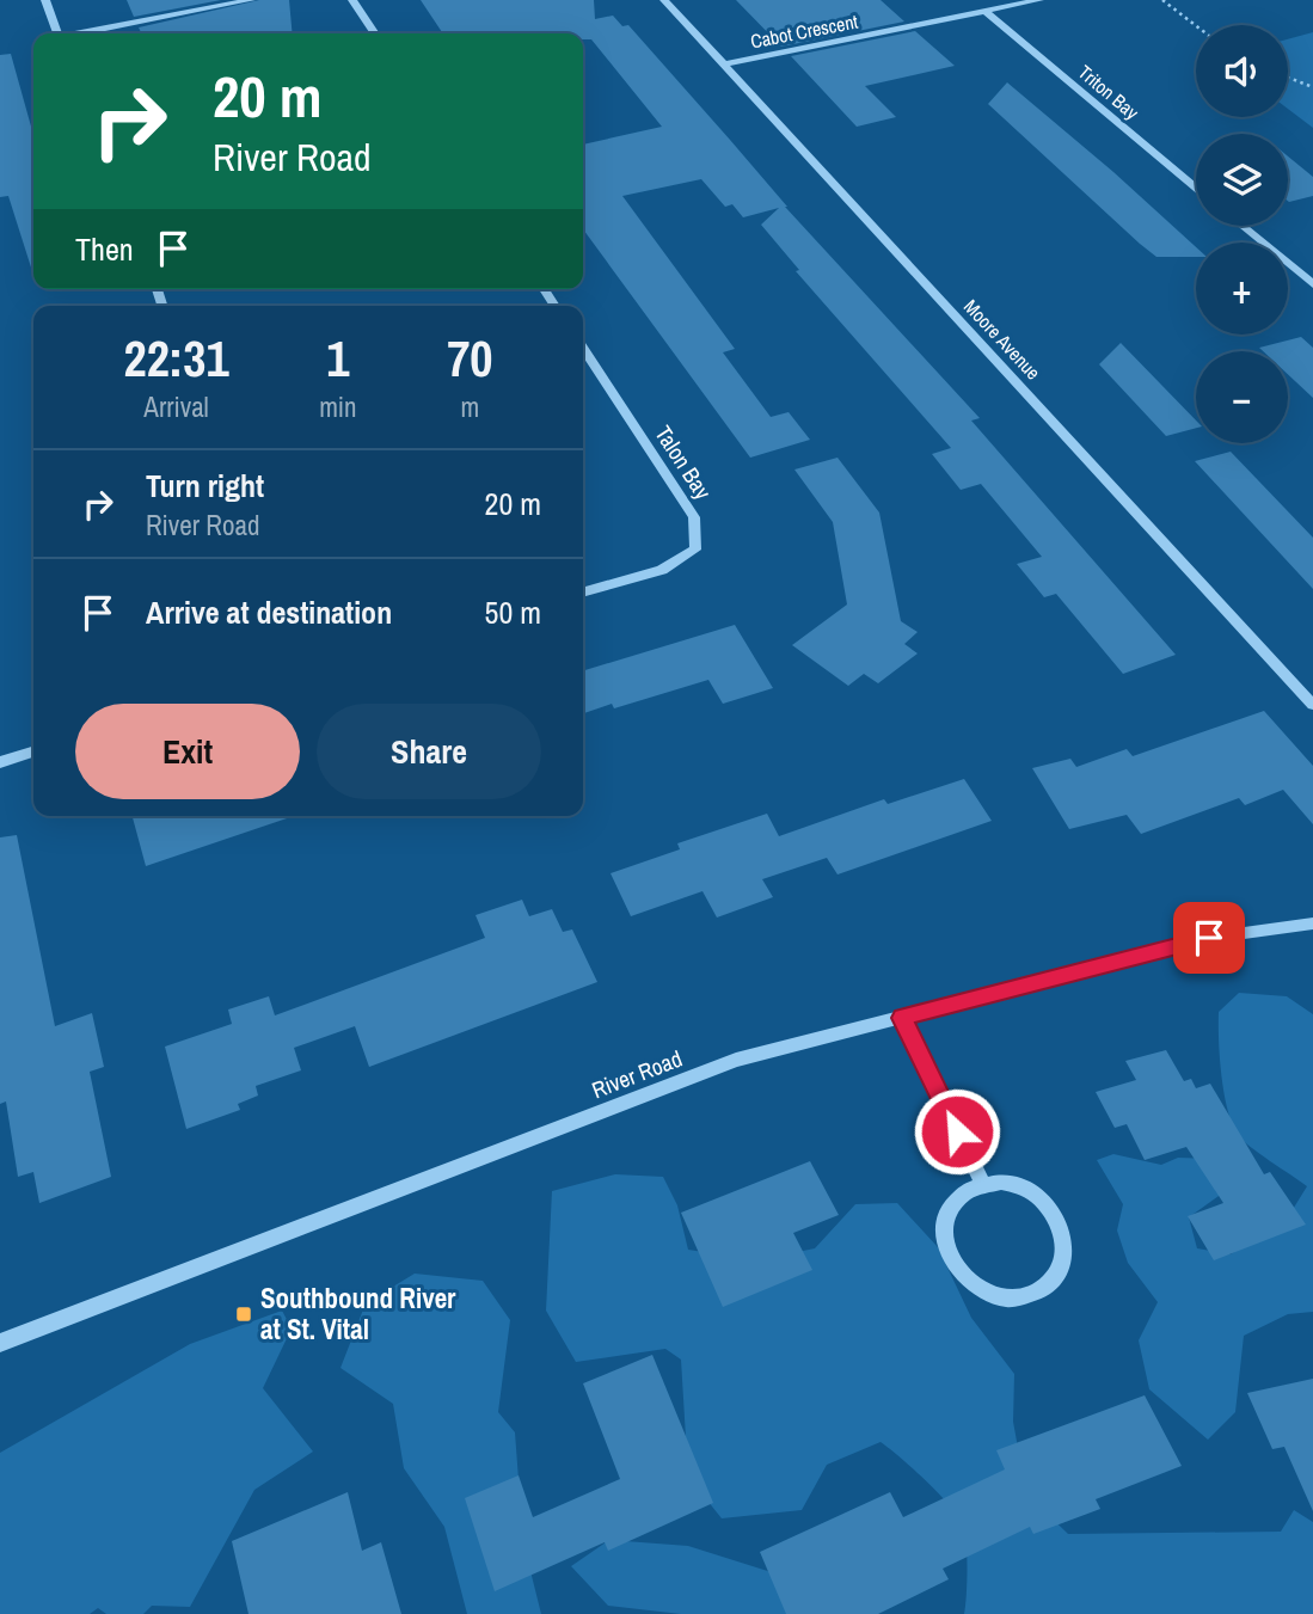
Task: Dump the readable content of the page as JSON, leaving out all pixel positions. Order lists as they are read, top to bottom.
{
  "streets": {
    "street": [
      "Cabot Crescent",
      "Triton Bay",
      "Moore Avenue",
      "Talon Bay",
      "River Road"
    ]
  },
  "crossings": [
    ["Cabot Crescent", "Triton Bay"],
    ["Cabot Crescent", "Moore Avenue"]
  ],
  "places": {
    "transit": ["Southbound River at St. Vital"]
  },
  "page": {
    "map_buttons": ["+", "−"],
    "turn": ["20 m", "River Road"],
    "then": "Then",
    "eta": [
      "22:31",
      "Arrival",
      "1",
      "min",
      "70",
      "m"
    ],
    "list": [
      {
        "name": "Turn right",
        "note": "River Road",
        "value": "20 m"
      },
      {
        "name": "Arrive at destination",
        "value": "50 m"
      }
    ],
    "buttons": ["Exit", "Share"]
  }
}
